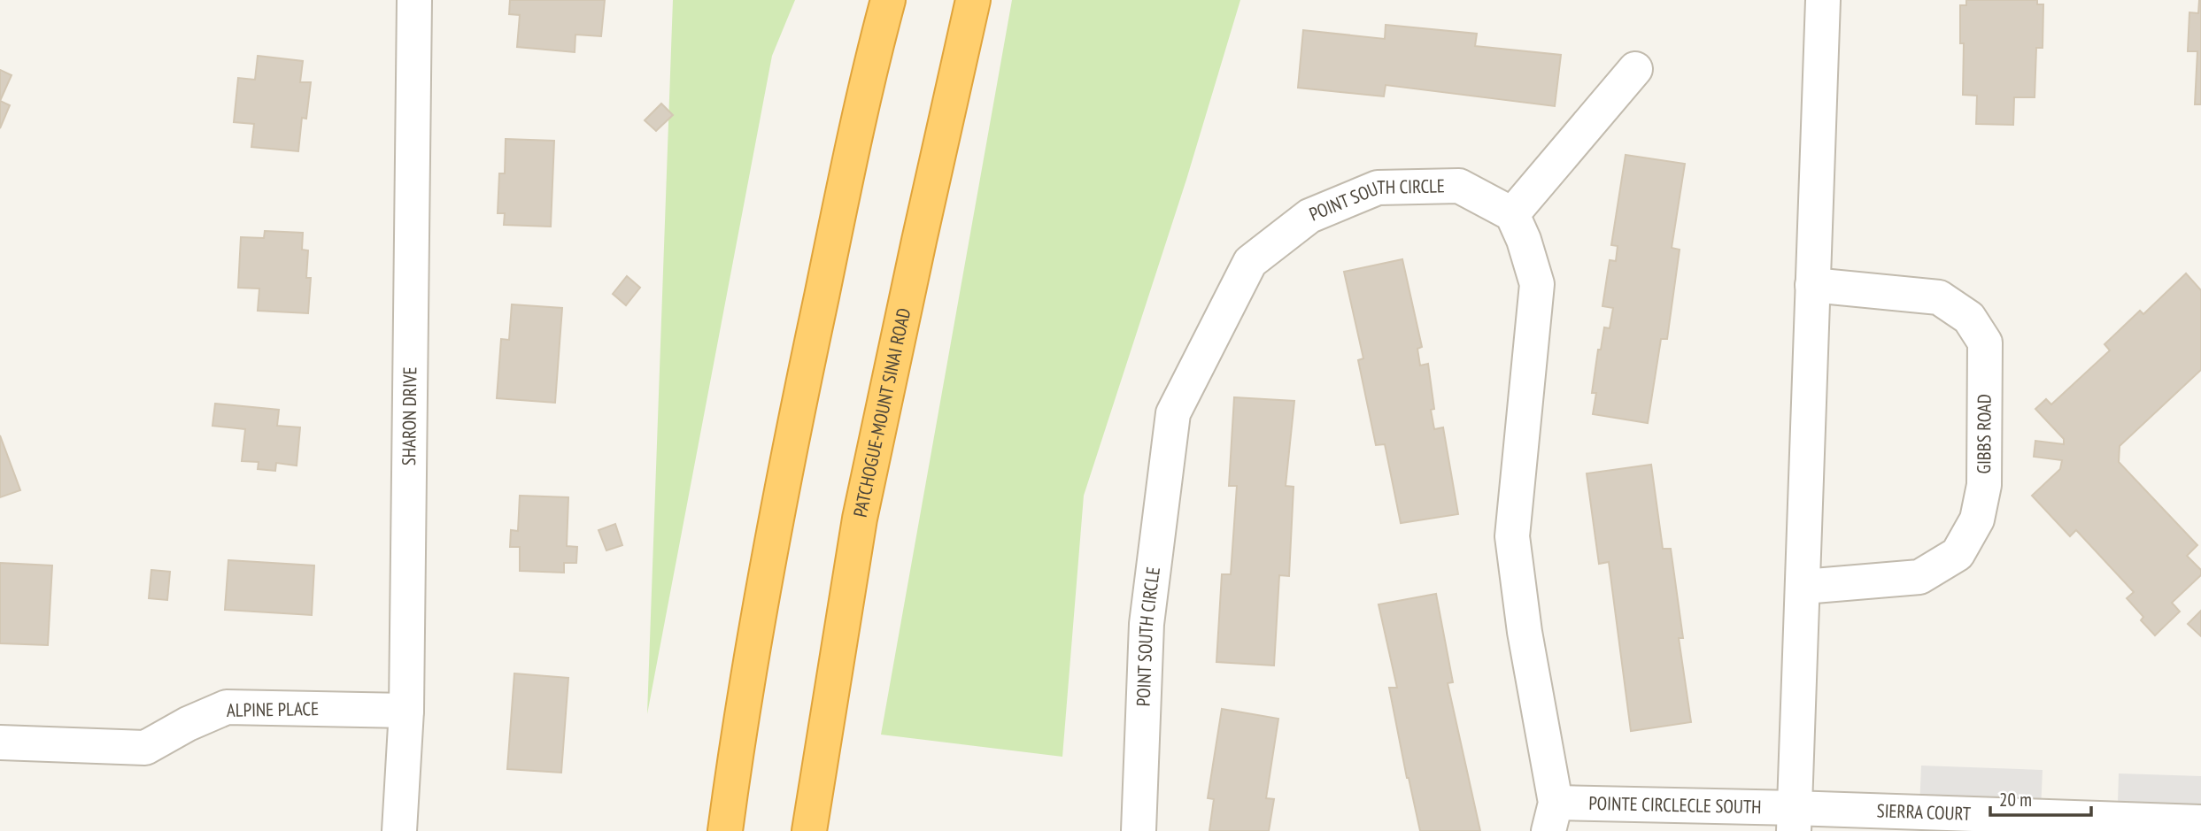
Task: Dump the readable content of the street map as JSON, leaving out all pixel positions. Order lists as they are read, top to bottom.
{
  "streets": {
    "highway": ["PATCHOGUE-MOUNT SINAI ROAD"],
    "street": [
      "POINT SOUTH CIRCLE",
      "SHARON DRIVE",
      "GIBBS ROAD",
      "ALPINE PLACE",
      "POINTE CIRCLECLE SOUTH",
      "SIERRA COURT"
    ]
  },
  "crossings": [
    ["SHARON DRIVE", "ALPINE PLACE"],
    ["POINTE CIRCLECLE SOUTH", "SIERRA COURT"]
  ],
  "scale_bar": "20 m"
}
